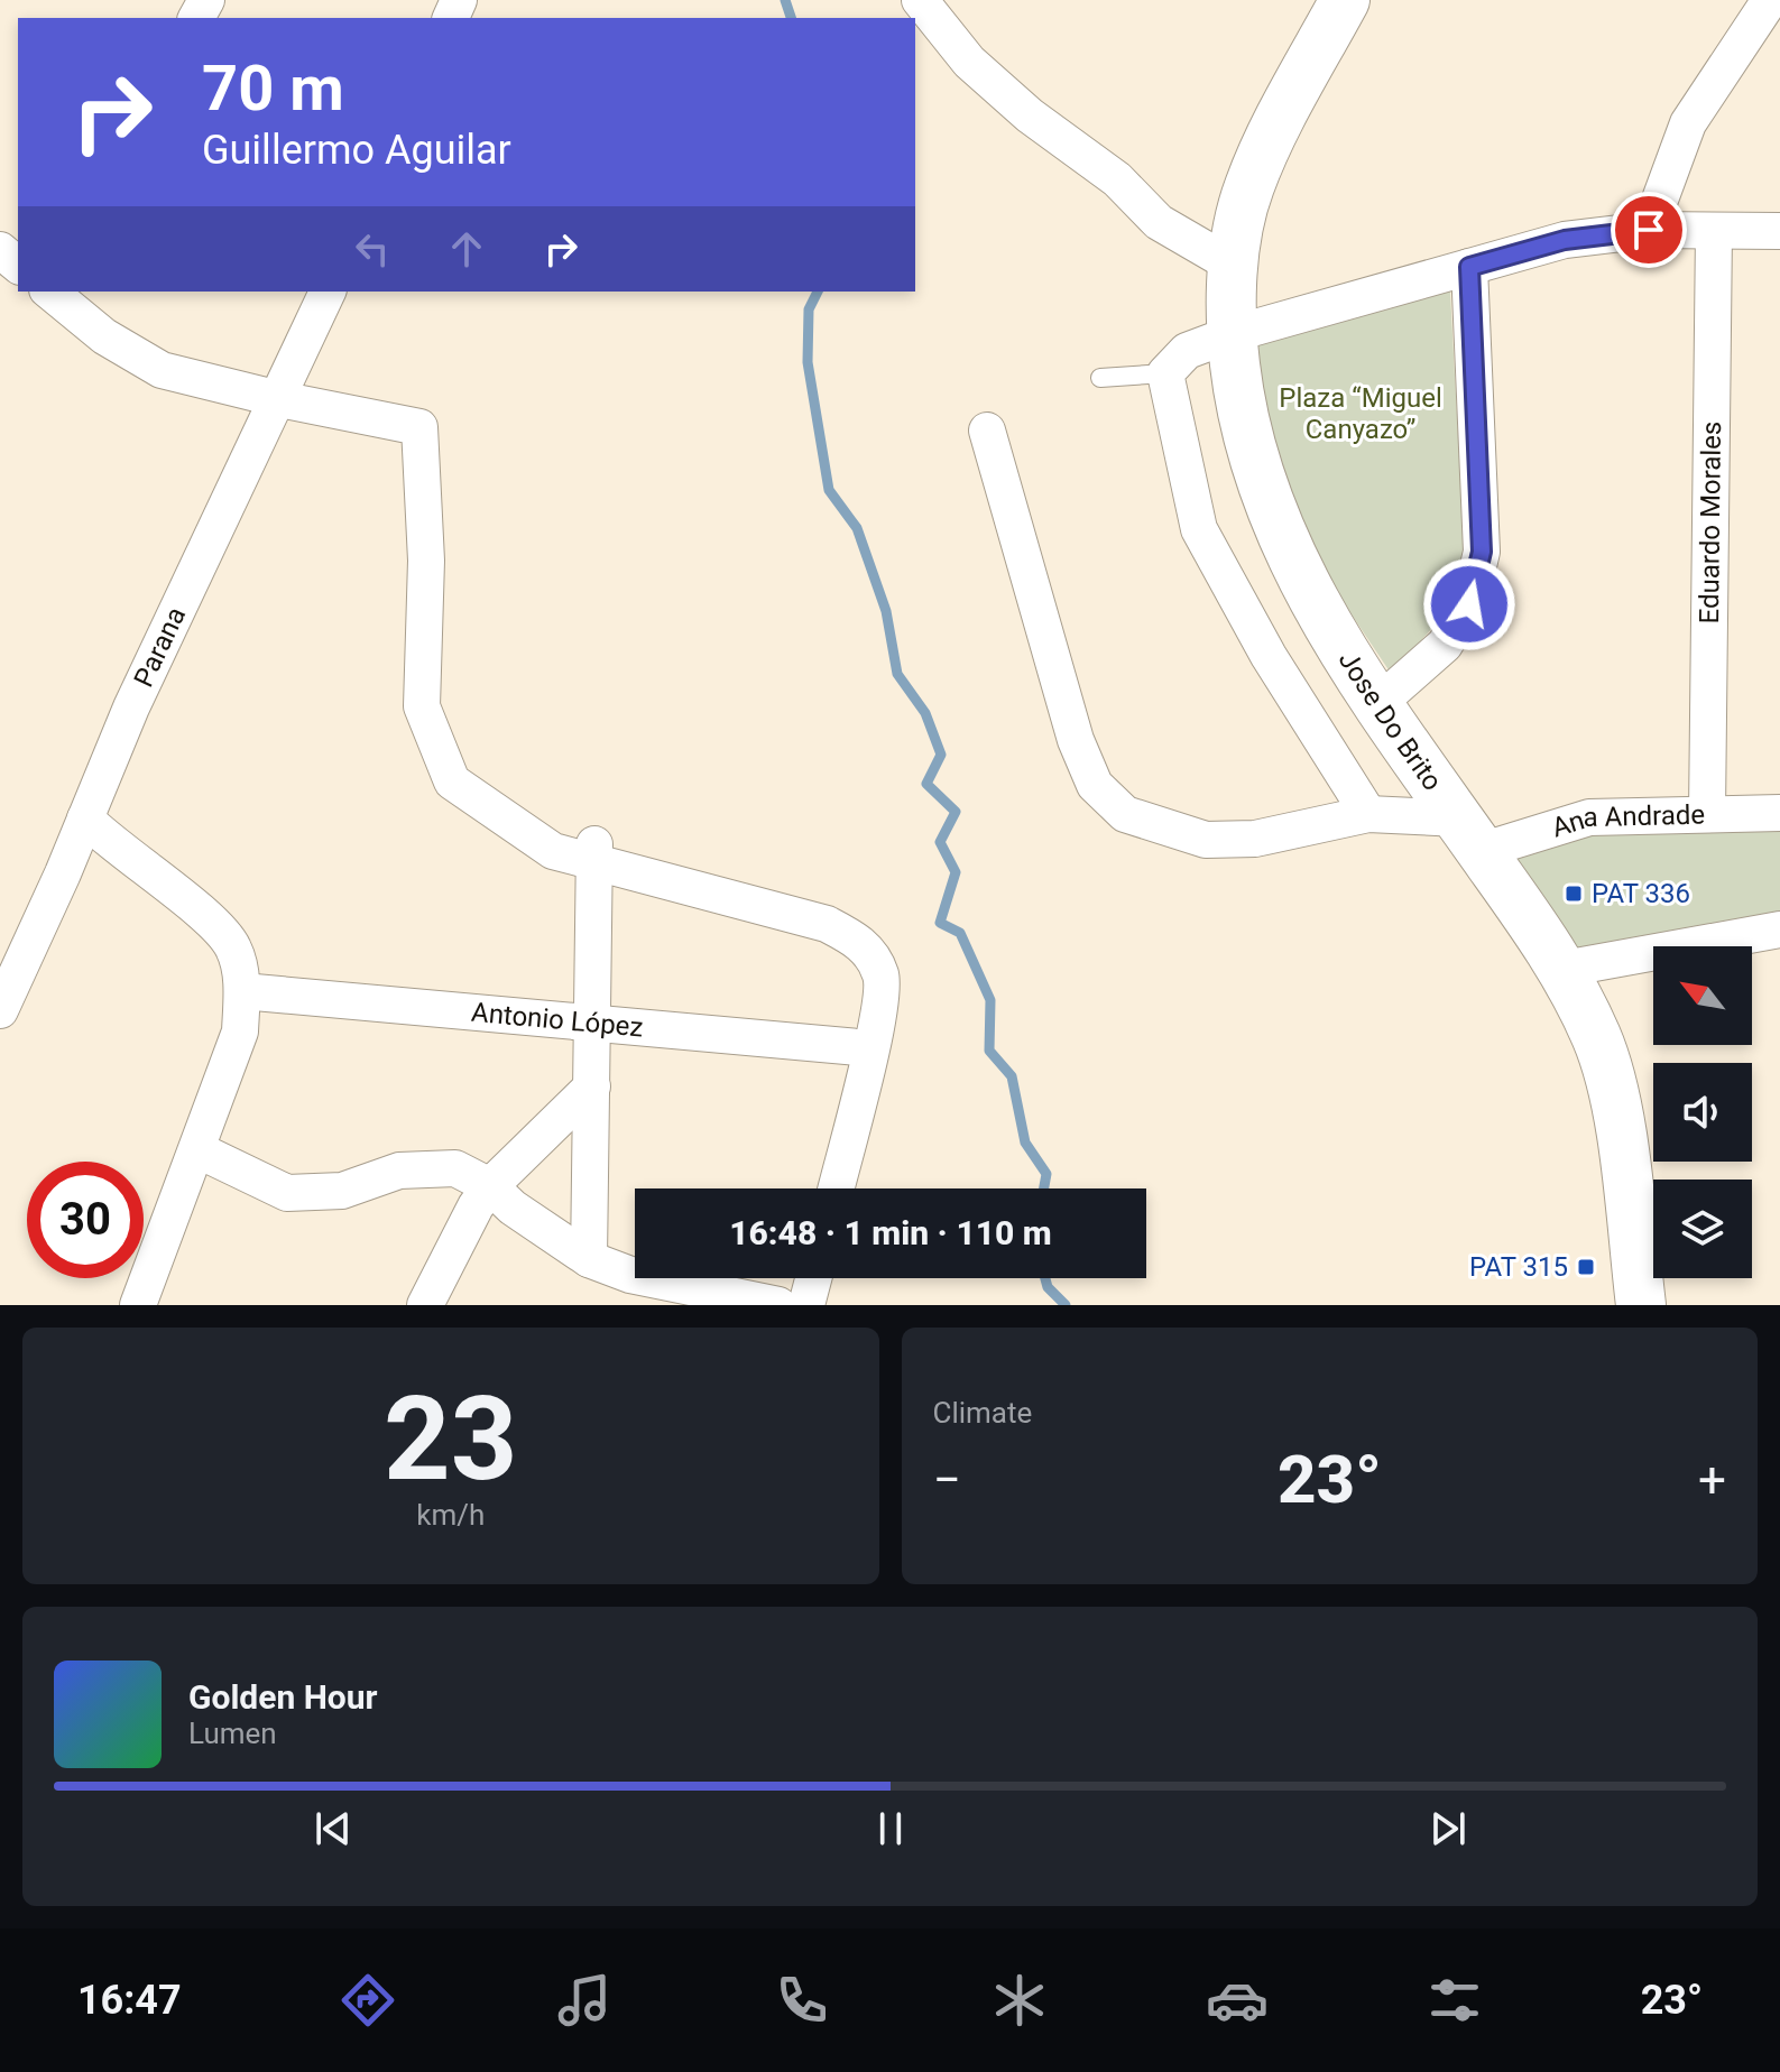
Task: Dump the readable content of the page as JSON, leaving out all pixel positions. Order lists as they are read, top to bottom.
{
  "streets": {
    "main road": ["Jose Do Brito"],
    "street": [
      "Eduardo Morales",
      "Parana",
      "Ana Andrade",
      "Antonio López"
    ]
  },
  "crossings": [
    ["Eduardo Morales", "Ana Andrade"],
    ["Jose Do Brito", "Ana Andrade"]
  ],
  "parks": ["Plaza “Miguel Canyazo”"],
  "places": {
    "transit": ["PAT 336", "PAT 315"]
  },
  "north": "top left",
  "page": {
    "turn": ["70 m", "Guillermo Aguilar"],
    "limit": "30",
    "trip": "16:48 · 1 min · 110 m",
    "tile": [
      ["23", "km/h"],
      "Climate"
    ],
    "heat": ["−", "23°", "+"],
    "song": ["Golden Hour", "Lumen"],
    "tabs": ["16:47", "23°"]
  }
}
